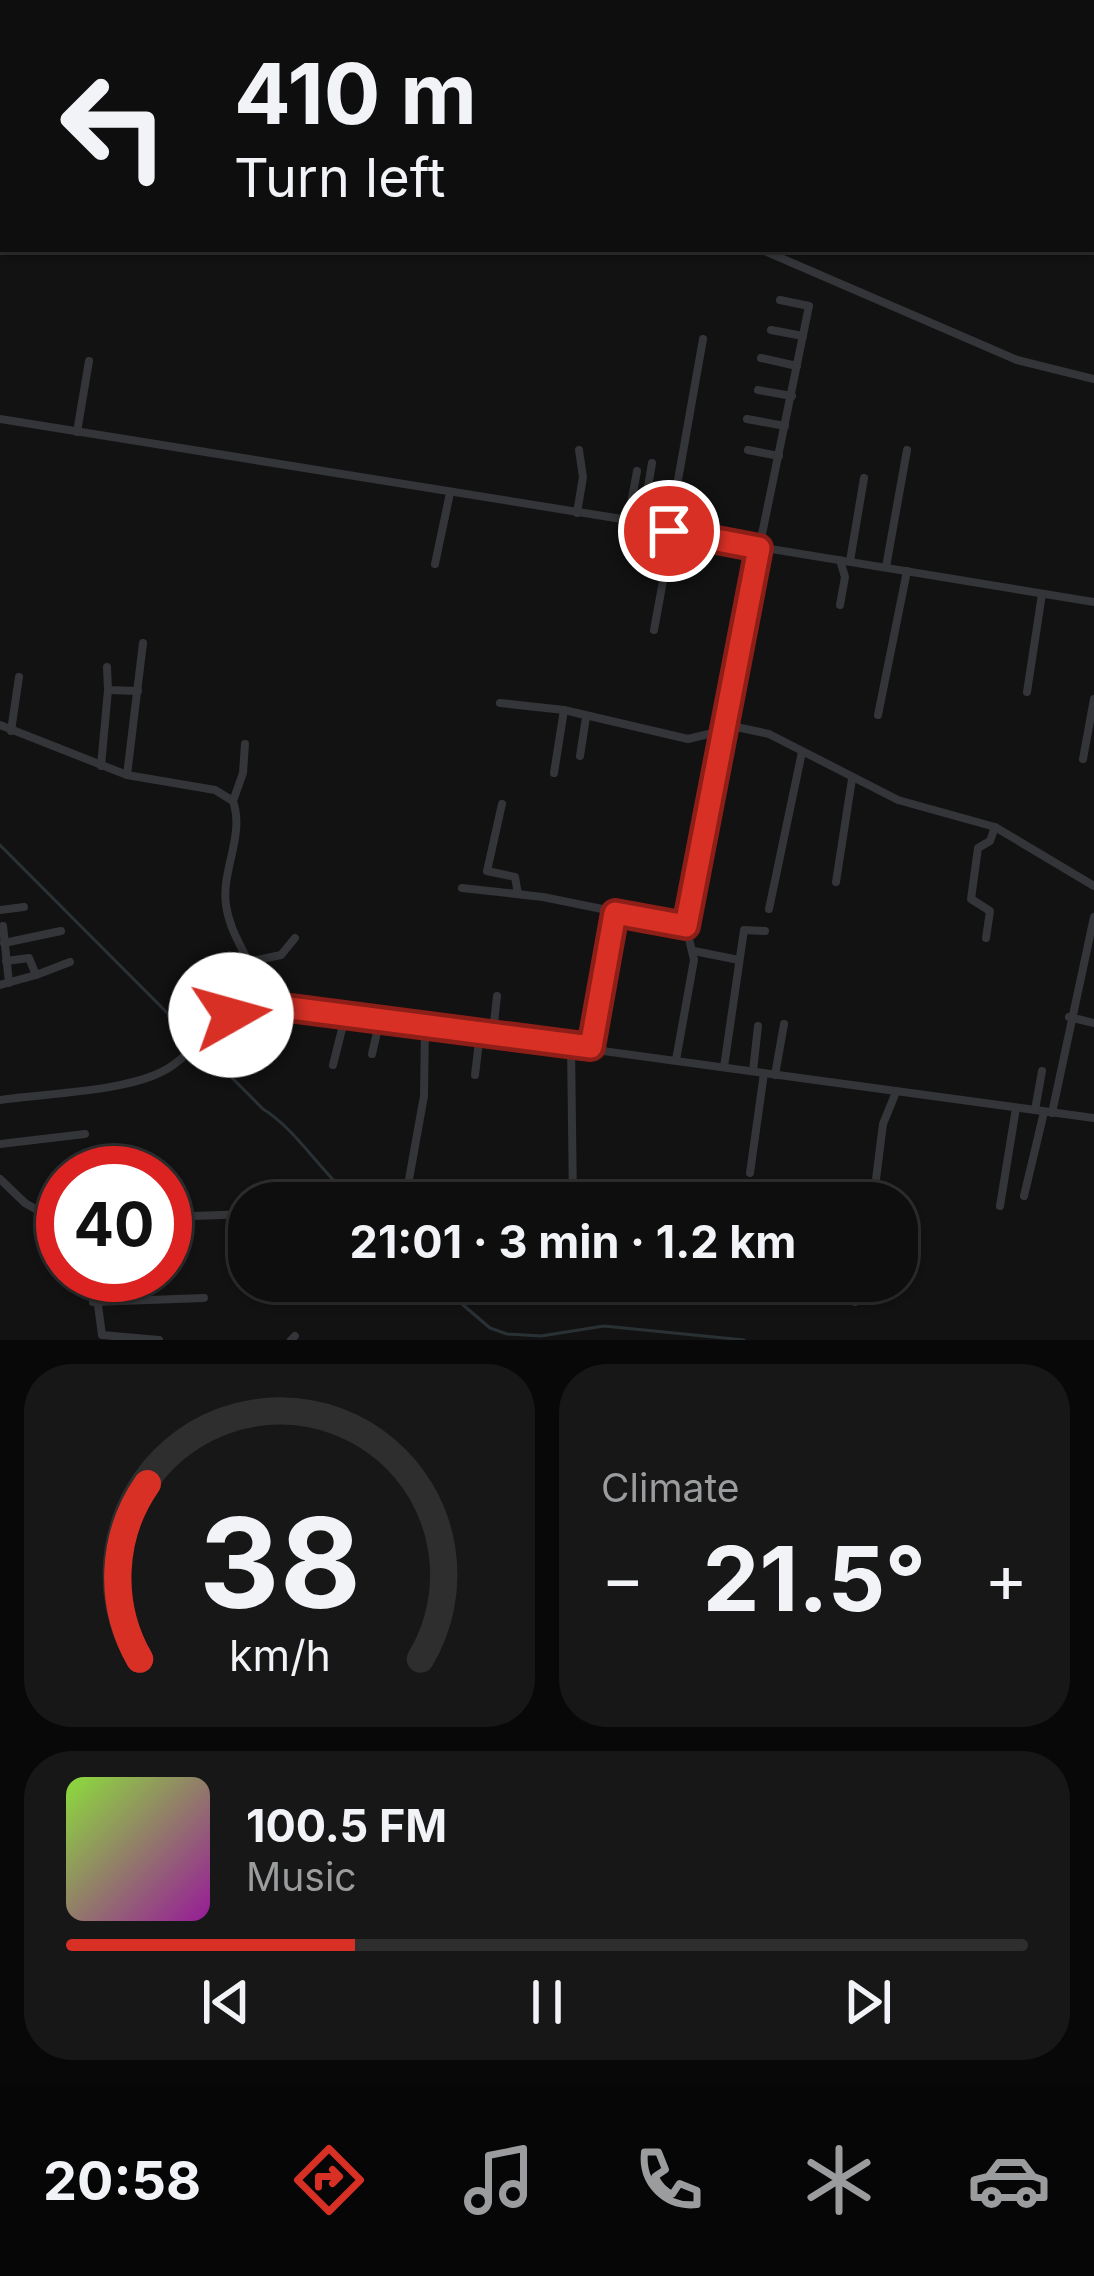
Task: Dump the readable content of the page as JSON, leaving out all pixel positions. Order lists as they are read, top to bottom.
{
  "page": {
    "turn": ["410 m", "Turn left"],
    "limit": "40",
    "trip": "21:01 · 3 min · 1.2 km",
    "tile": "Climate",
    "heat": ["−", "21.5°", "+"],
    "song": ["100.5 FM", "Music"],
    "tabs": "20:58",
    "gauge": ["38", "km/h"]
  }
}
